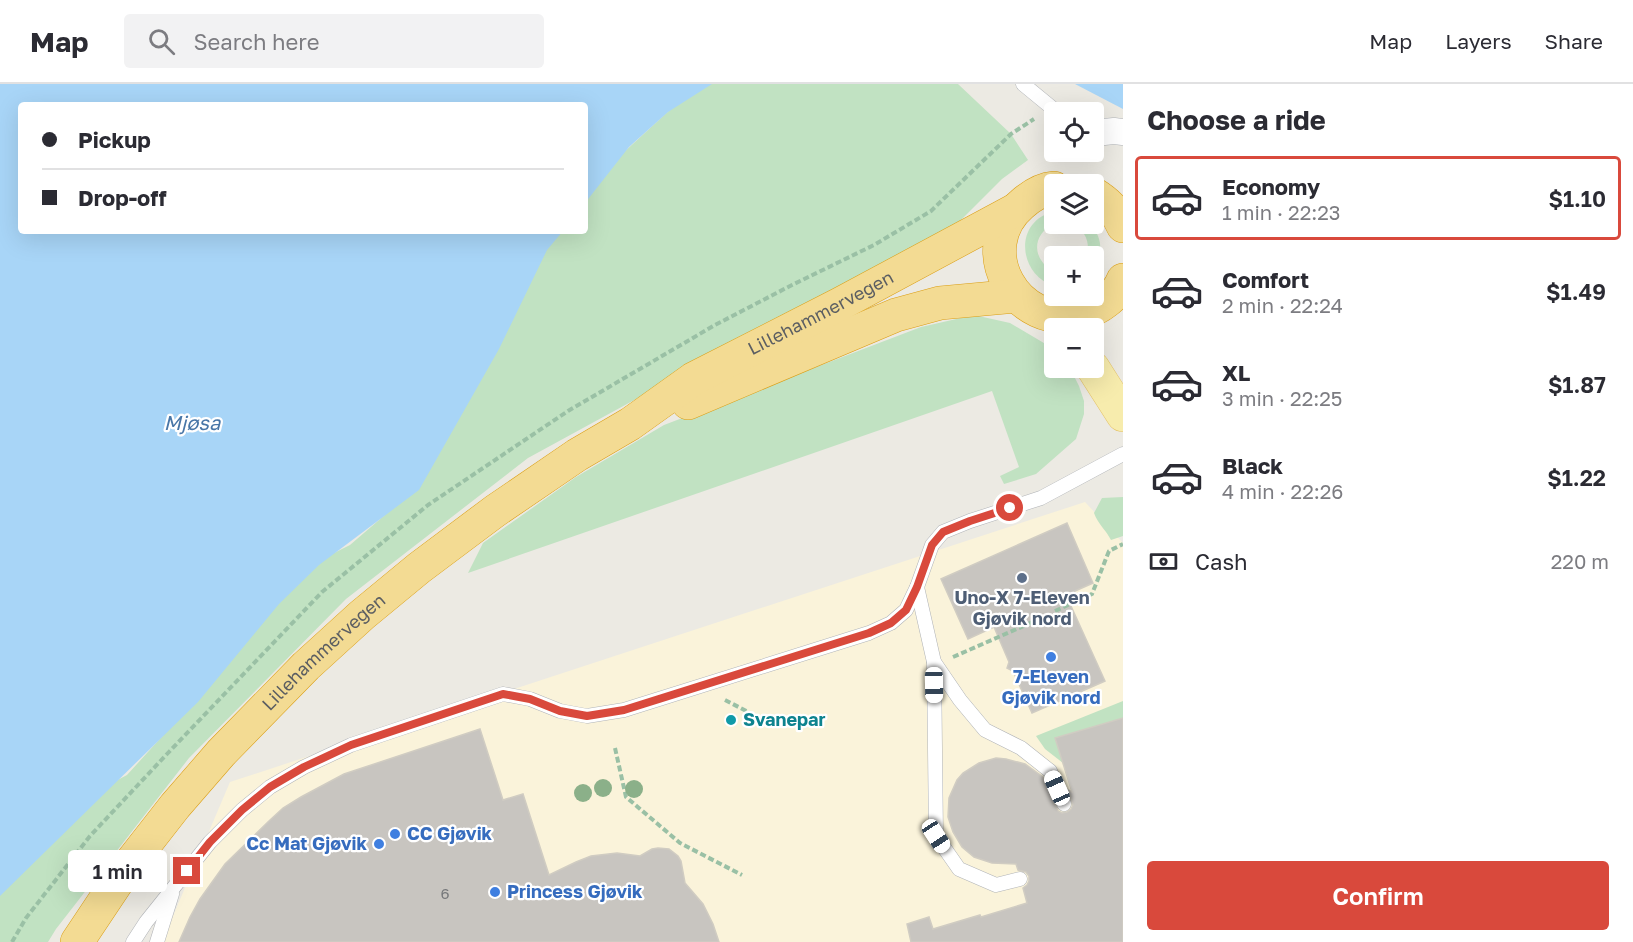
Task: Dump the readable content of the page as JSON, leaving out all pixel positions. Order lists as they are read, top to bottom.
{
  "streets": {
    "highway": ["Lillehammervegen"]
  },
  "water": ["Mjøsa"],
  "places": [
    "Uno-X 7-Eleven Gjøvik nord",
    "7-Eleven Gjøvik nord",
    "Svanepar",
    "CC Gjøvik",
    "Cc Mat Gjøvik",
    "Princess Gjøvik"
  ],
  "house_numbers": ["6"],
  "page": {
    "header": "Map",
    "search": "Search here",
    "nav": ["Map", "Layers", "Share"],
    "heading": "Choose a ride",
    "map_buttons": ["+", "−"],
    "banner": ["Pickup", "Drop-off"],
    "list": [
      {
        "name": "Economy",
        "note": "1 min · 22:23",
        "value": "$1.10"
      },
      {
        "name": "Comfort",
        "note": "2 min · 22:24",
        "value": "$1.49"
      },
      {
        "name": "XL",
        "note": "3 min · 22:25",
        "value": "$1.87"
      },
      {
        "name": "Black",
        "note": "4 min · 22:26",
        "value": "$1.22"
      }
    ],
    "pay": ["Cash", "220 m"],
    "buttons": "Confirm",
    "bubble": "1 min"
  }
}
